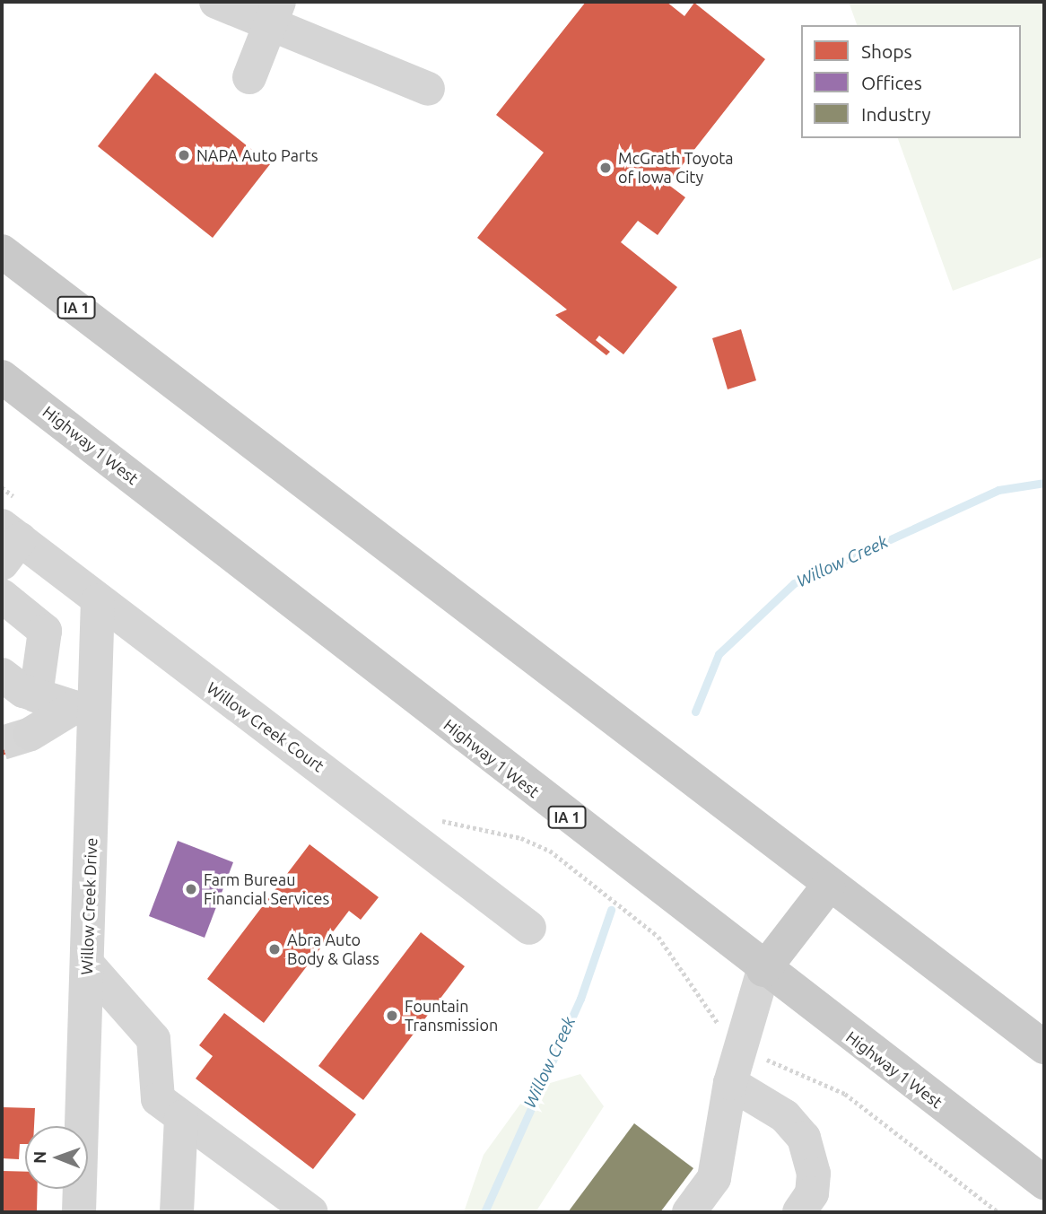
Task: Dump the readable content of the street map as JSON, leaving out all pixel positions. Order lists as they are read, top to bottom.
{
  "streets": {
    "main road": ["IA 1", "Highway 1 West"],
    "street": ["Willow Creek Court", "Willow Creek Drive"]
  },
  "crossings": [
    ["Willow Creek Court", "Willow Creek Drive"]
  ],
  "water": ["Willow Creek"],
  "places": [
    "NAPA Auto Parts",
    "McGrath Toyota of Iowa City",
    "Farm Bureau Financial Services",
    "Abra Auto Body & Glass",
    "Fountain Transmission"
  ],
  "legend": ["Shops", "Offices", "Industry"],
  "north": "left"
}
